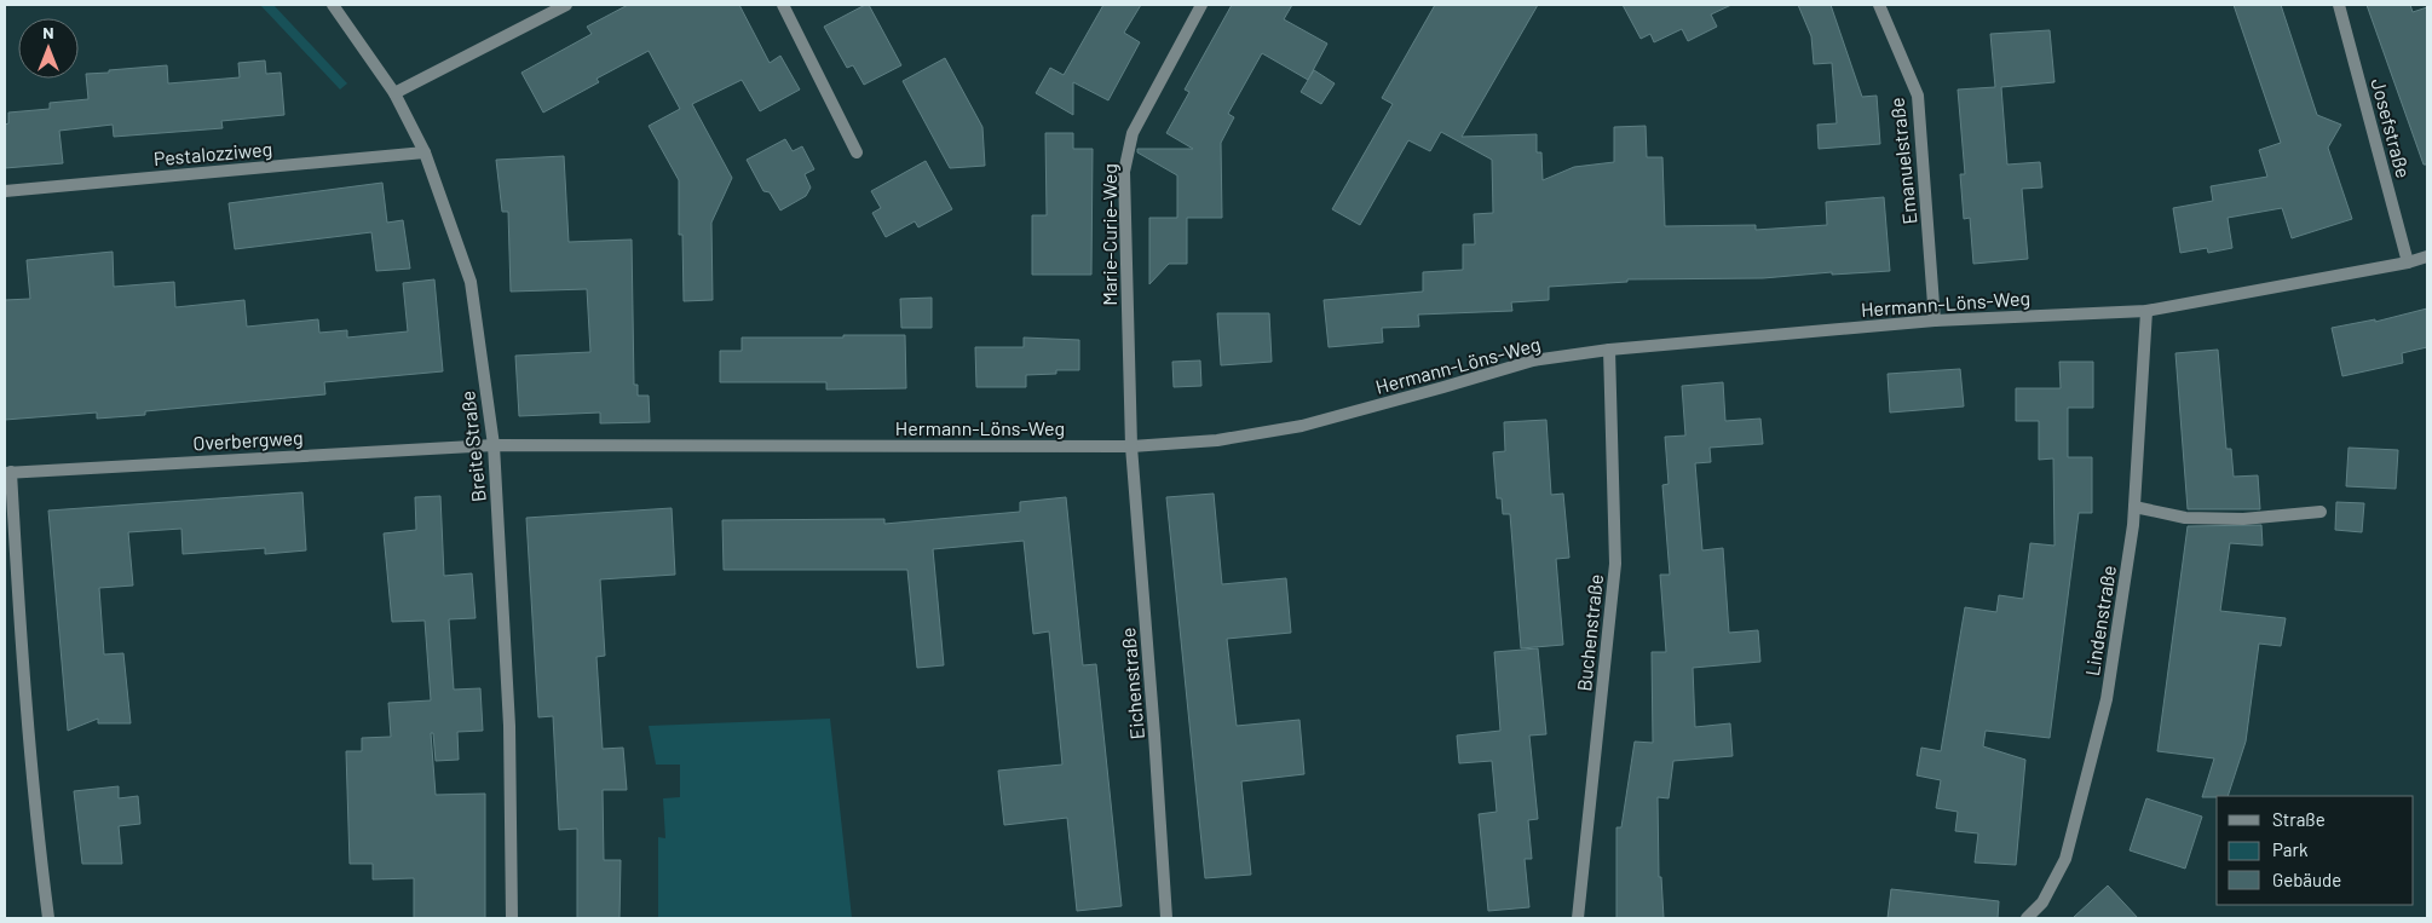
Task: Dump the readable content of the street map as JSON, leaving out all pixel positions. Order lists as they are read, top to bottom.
{
  "streets": {
    "street": [
      "Josefstraße",
      "Pestalozziweg",
      "Emanuelstraße",
      "Marie-Curie-Weg",
      "Hermann-Löns-Weg",
      "Overbergweg",
      "Breite Straße",
      "Lindenstraße",
      "Buchenstraße",
      "Eichenstraße"
    ]
  },
  "crossings": [
    ["Josefstraße", "Hermann-Löns-Weg"],
    ["Pestalozziweg", "Breite Straße"],
    ["Emanuelstraße", "Hermann-Löns-Weg"],
    ["Marie-Curie-Weg", "Hermann-Löns-Weg"],
    ["Marie-Curie-Weg", "Eichenstraße"],
    ["Hermann-Löns-Weg", "Overbergweg"],
    ["Hermann-Löns-Weg", "Breite Straße"],
    ["Hermann-Löns-Weg", "Lindenstraße"],
    ["Hermann-Löns-Weg", "Buchenstraße"],
    ["Hermann-Löns-Weg", "Eichenstraße"],
    ["Overbergweg", "Breite Straße"]
  ],
  "legend": ["Straße", "Park", "Gebäude"],
  "north": "top"
}
